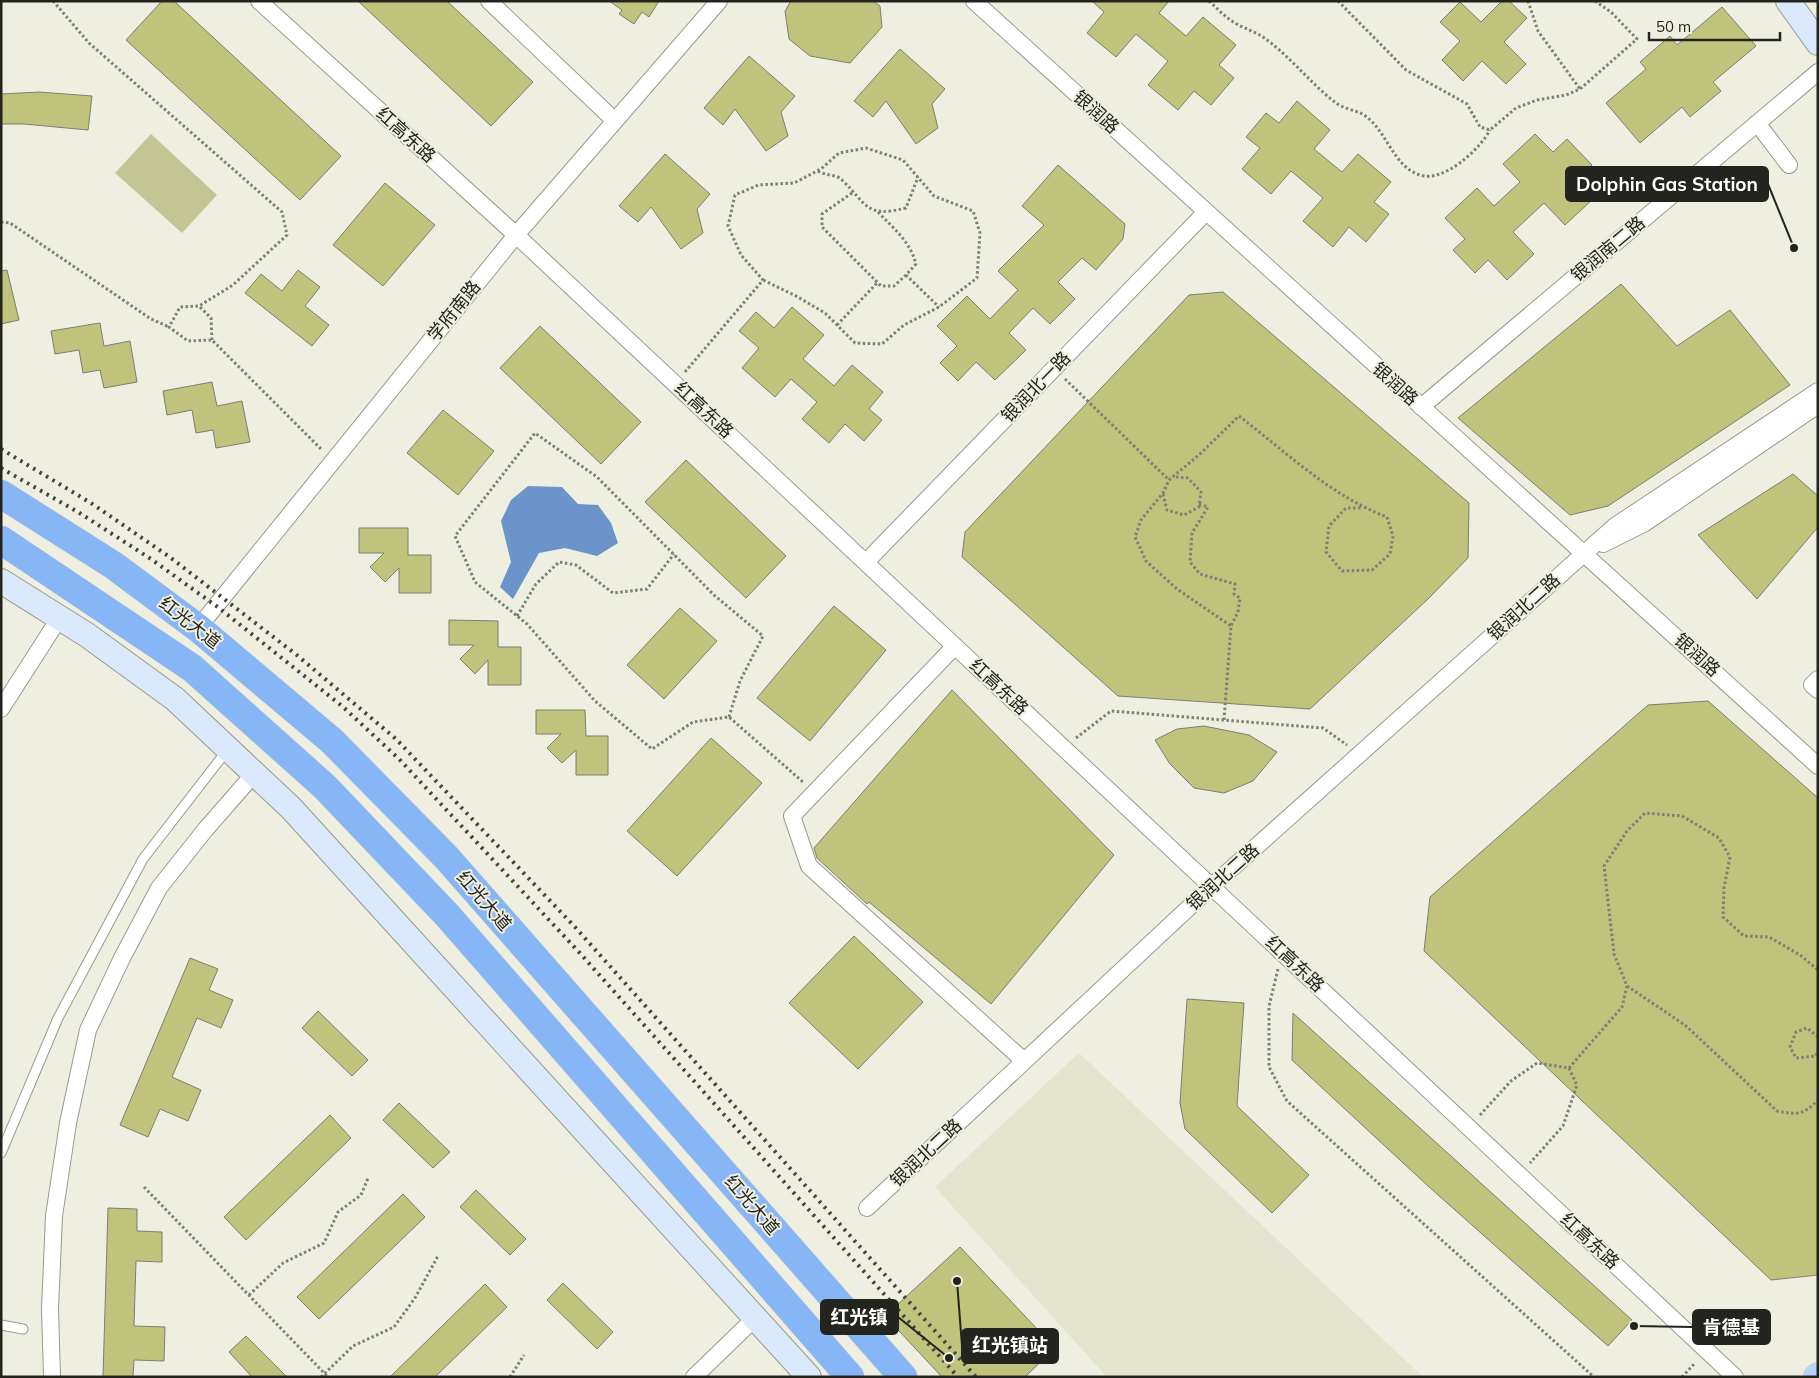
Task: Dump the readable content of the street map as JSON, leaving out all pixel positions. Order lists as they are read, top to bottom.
{
  "streets": {
    "highway": ["红光大道"],
    "street": [
      "银润路",
      "红高东路",
      "银润南二路",
      "学府南路",
      "银润北一路",
      "银润北二路"
    ]
  },
  "crossings": [
    ["银润路", "银润南二路"],
    ["银润路", "银润北一路"],
    ["银润路", "银润北二路"],
    ["红高东路", "学府南路"],
    ["红高东路", "银润北一路"],
    ["红高东路", "银润北二路"],
    ["学府南路", "红光大道"]
  ],
  "places": [
    "Dolphin Gas Station",
    "红光镇站",
    "肯德基",
    "红光镇"
  ],
  "scale_bar": "50 m"
}
